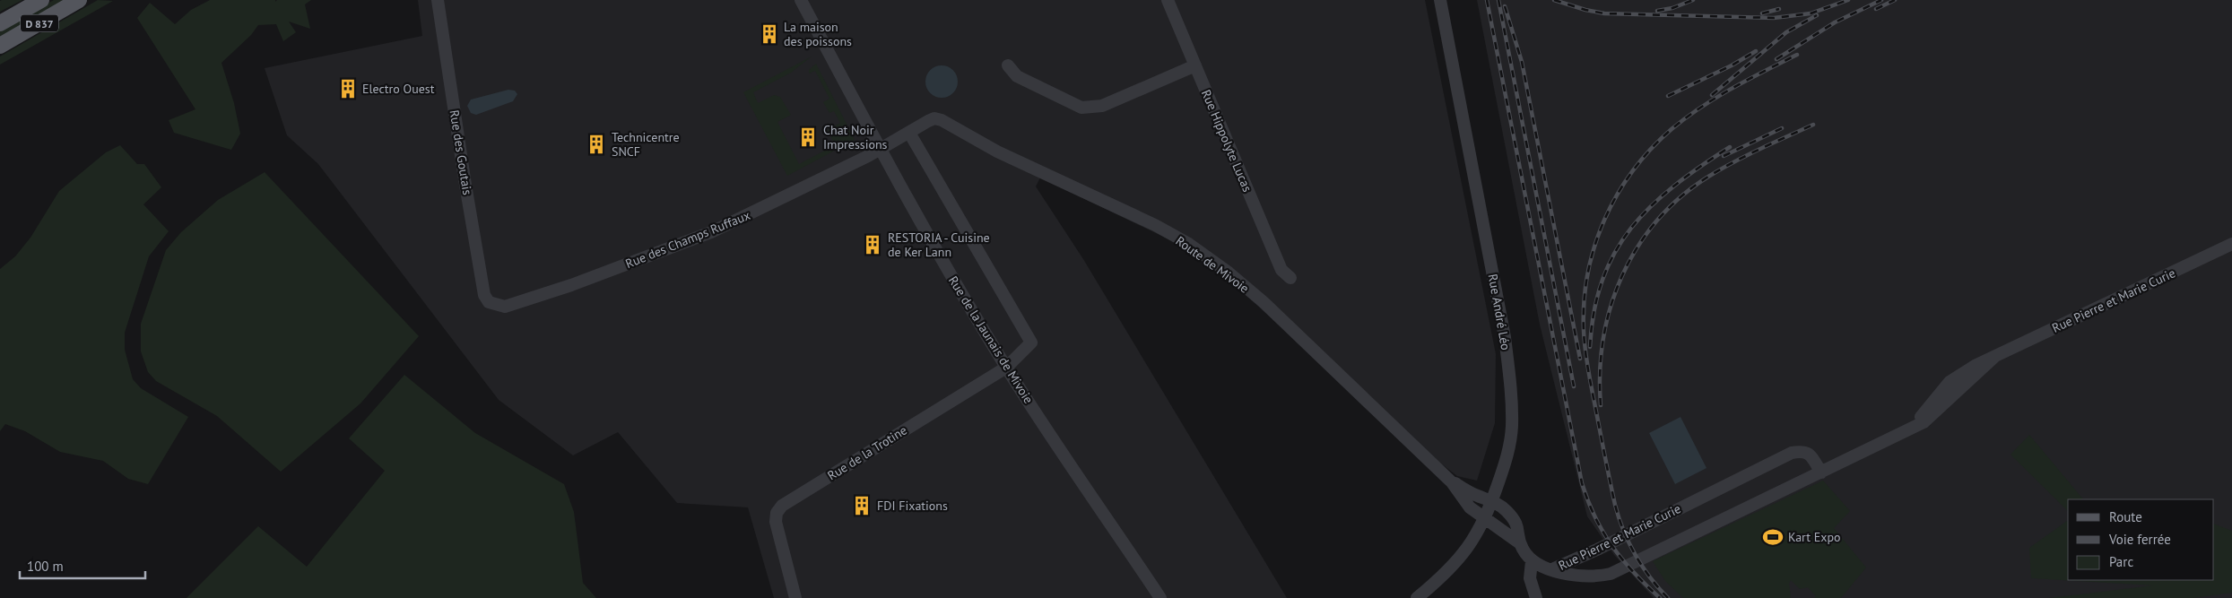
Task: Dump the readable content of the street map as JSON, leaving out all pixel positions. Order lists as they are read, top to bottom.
{
  "streets": {
    "main road": ["D 837"],
    "street": [
      "Rue Hippolyte Lucas",
      "Rue des Goutais",
      "Rue des Champs Ruffaux",
      "Route de Mivoie",
      "Rue Pierre et Marie Curie",
      "Rue André Léo",
      "Rue de la Jaunais de Mivoie",
      "Rue de la Trotine"
    ]
  },
  "crossings": [
    ["Rue des Goutais", "Rue des Champs Ruffaux"],
    ["Rue des Champs Ruffaux", "Route de Mivoie"],
    ["Rue des Champs Ruffaux", "Rue de la Jaunais de Mivoie"],
    ["Route de Mivoie", "Rue André Léo"],
    ["Route de Mivoie", "Rue de la Jaunais de Mivoie"],
    ["Route de Mivoie", "Rue de la Trotine"],
    ["Rue de la Jaunais de Mivoie", "Rue de la Trotine"]
  ],
  "places": {
    "building": [
      "La maison des poissons",
      "Electro Ouest",
      "Chat Noir Impressions",
      "Technicentre SNCF",
      "RESTORIA - Cuisine de Ker Lann",
      "FDI Fixations"
    ],
    "sports": ["Kart Expo"]
  },
  "legend": ["Route", "Voie ferrée", "Parc"],
  "scale_bar": "100 m"
}
